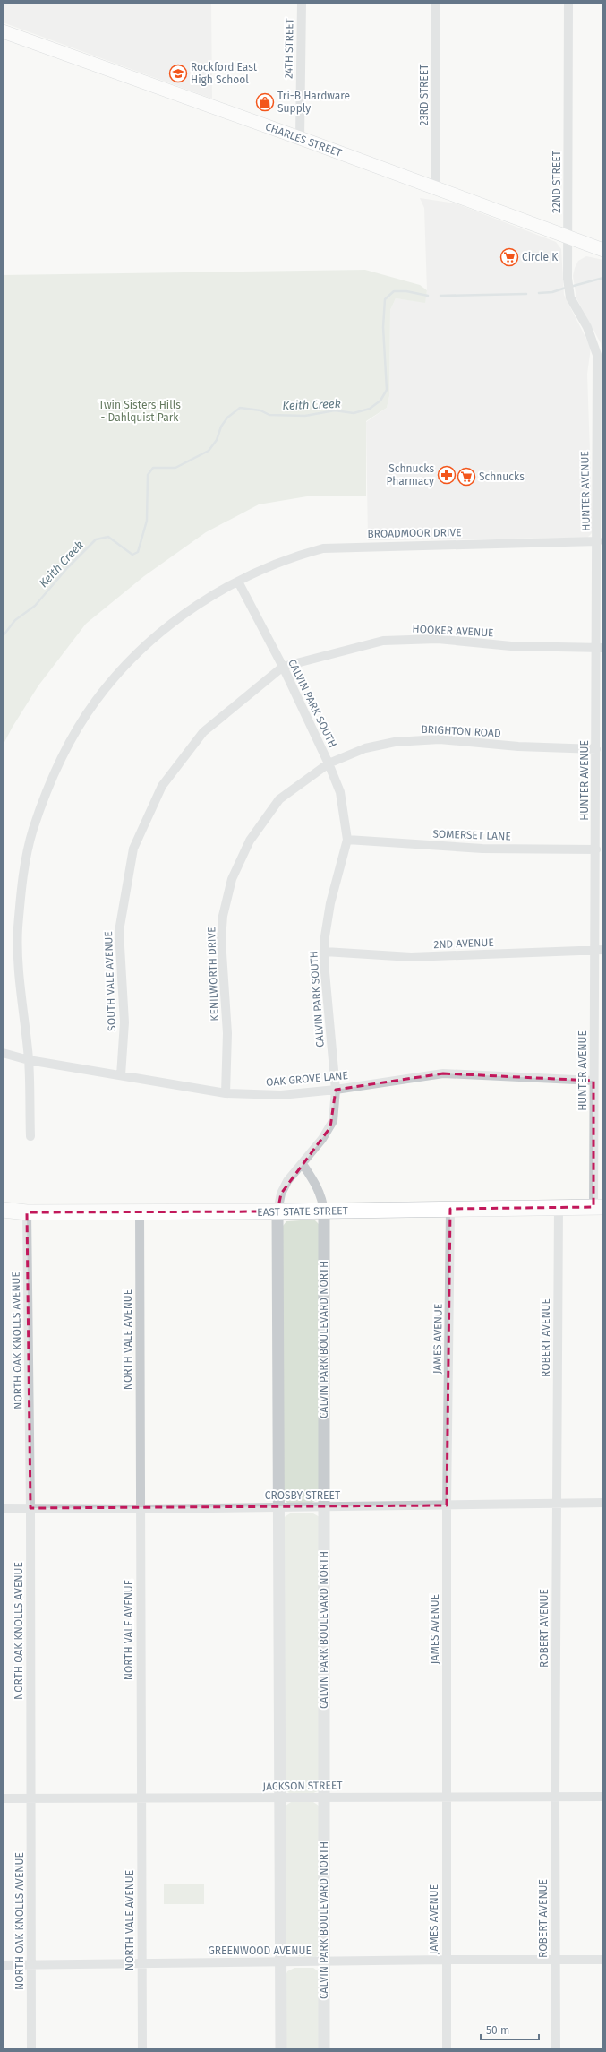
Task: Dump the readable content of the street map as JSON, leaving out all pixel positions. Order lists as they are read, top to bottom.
{
  "streets": {
    "main road": ["CHARLES STREET", "EAST STATE STREET"],
    "street": [
      "24TH STREET",
      "23RD STREET",
      "22ND STREET",
      "HUNTER AVENUE",
      "BROADMOOR DRIVE",
      "HOOKER AVENUE",
      "CALVIN PARK SOUTH",
      "BRIGHTON ROAD",
      "SOMERSET LANE",
      "2ND AVENUE",
      "KENILWORTH DRIVE",
      "SOUTH VALE AVENUE",
      "OAK GROVE LANE",
      "ROBERT AVENUE",
      "JAMES AVENUE",
      "NORTH VALE AVENUE",
      "CALVIN PARK BOULEVARD NORTH",
      "NORTH OAK KNOLLS AVENUE",
      "CROSBY STREET",
      "JACKSON STREET",
      "GREENWOOD AVENUE"
    ]
  },
  "crossings": [
    ["24TH STREET", "CHARLES STREET"],
    ["23RD STREET", "CHARLES STREET"],
    ["CHARLES STREET", "22ND STREET"],
    ["22ND STREET", "HUNTER AVENUE"],
    ["HUNTER AVENUE", "BROADMOOR DRIVE"],
    ["HUNTER AVENUE", "HOOKER AVENUE"],
    ["HUNTER AVENUE", "BRIGHTON ROAD"],
    ["HUNTER AVENUE", "SOMERSET LANE"],
    ["HUNTER AVENUE", "2ND AVENUE"],
    ["HUNTER AVENUE", "OAK GROVE LANE"],
    ["HUNTER AVENUE", "EAST STATE STREET"],
    ["BROADMOOR DRIVE", "CALVIN PARK SOUTH"],
    ["BROADMOOR DRIVE", "OAK GROVE LANE"],
    ["HOOKER AVENUE", "CALVIN PARK SOUTH"],
    ["HOOKER AVENUE", "SOUTH VALE AVENUE"],
    ["CALVIN PARK SOUTH", "BRIGHTON ROAD"],
    ["CALVIN PARK SOUTH", "SOMERSET LANE"],
    ["CALVIN PARK SOUTH", "2ND AVENUE"],
    ["CALVIN PARK SOUTH", "KENILWORTH DRIVE"],
    ["CALVIN PARK SOUTH", "SOUTH VALE AVENUE"],
    ["CALVIN PARK SOUTH", "OAK GROVE LANE"],
    ["CALVIN PARK SOUTH", "EAST STATE STREET"],
    ["BRIGHTON ROAD", "KENILWORTH DRIVE"],
    ["KENILWORTH DRIVE", "OAK GROVE LANE"],
    ["SOUTH VALE AVENUE", "OAK GROVE LANE"],
    ["EAST STATE STREET", "ROBERT AVENUE"],
    ["EAST STATE STREET", "JAMES AVENUE"],
    ["EAST STATE STREET", "NORTH VALE AVENUE"],
    ["EAST STATE STREET", "CALVIN PARK BOULEVARD NORTH"],
    ["EAST STATE STREET", "NORTH OAK KNOLLS AVENUE"],
    ["ROBERT AVENUE", "CROSBY STREET"],
    ["ROBERT AVENUE", "JACKSON STREET"],
    ["ROBERT AVENUE", "GREENWOOD AVENUE"],
    ["JAMES AVENUE", "CROSBY STREET"],
    ["JAMES AVENUE", "JACKSON STREET"],
    ["JAMES AVENUE", "GREENWOOD AVENUE"],
    ["NORTH VALE AVENUE", "CROSBY STREET"],
    ["NORTH VALE AVENUE", "JACKSON STREET"],
    ["NORTH VALE AVENUE", "GREENWOOD AVENUE"],
    ["CALVIN PARK BOULEVARD NORTH", "CROSBY STREET"],
    ["CALVIN PARK BOULEVARD NORTH", "JACKSON STREET"],
    ["CALVIN PARK BOULEVARD NORTH", "GREENWOOD AVENUE"],
    ["NORTH OAK KNOLLS AVENUE", "CROSBY STREET"],
    ["NORTH OAK KNOLLS AVENUE", "JACKSON STREET"],
    ["NORTH OAK KNOLLS AVENUE", "GREENWOOD AVENUE"]
  ],
  "water": ["Keith Creek"],
  "parks": ["Twin Sisters Hills - Dahlquist Park"],
  "places": {
    "school or university": ["Rockford East High School"],
    "shop": ["Tri-B Hardware Supply"],
    "supermarket": ["Circle K", "Schnucks"],
    "pharmacy": ["Schnucks Pharmacy"]
  },
  "scale_bar": "50 m"
}
